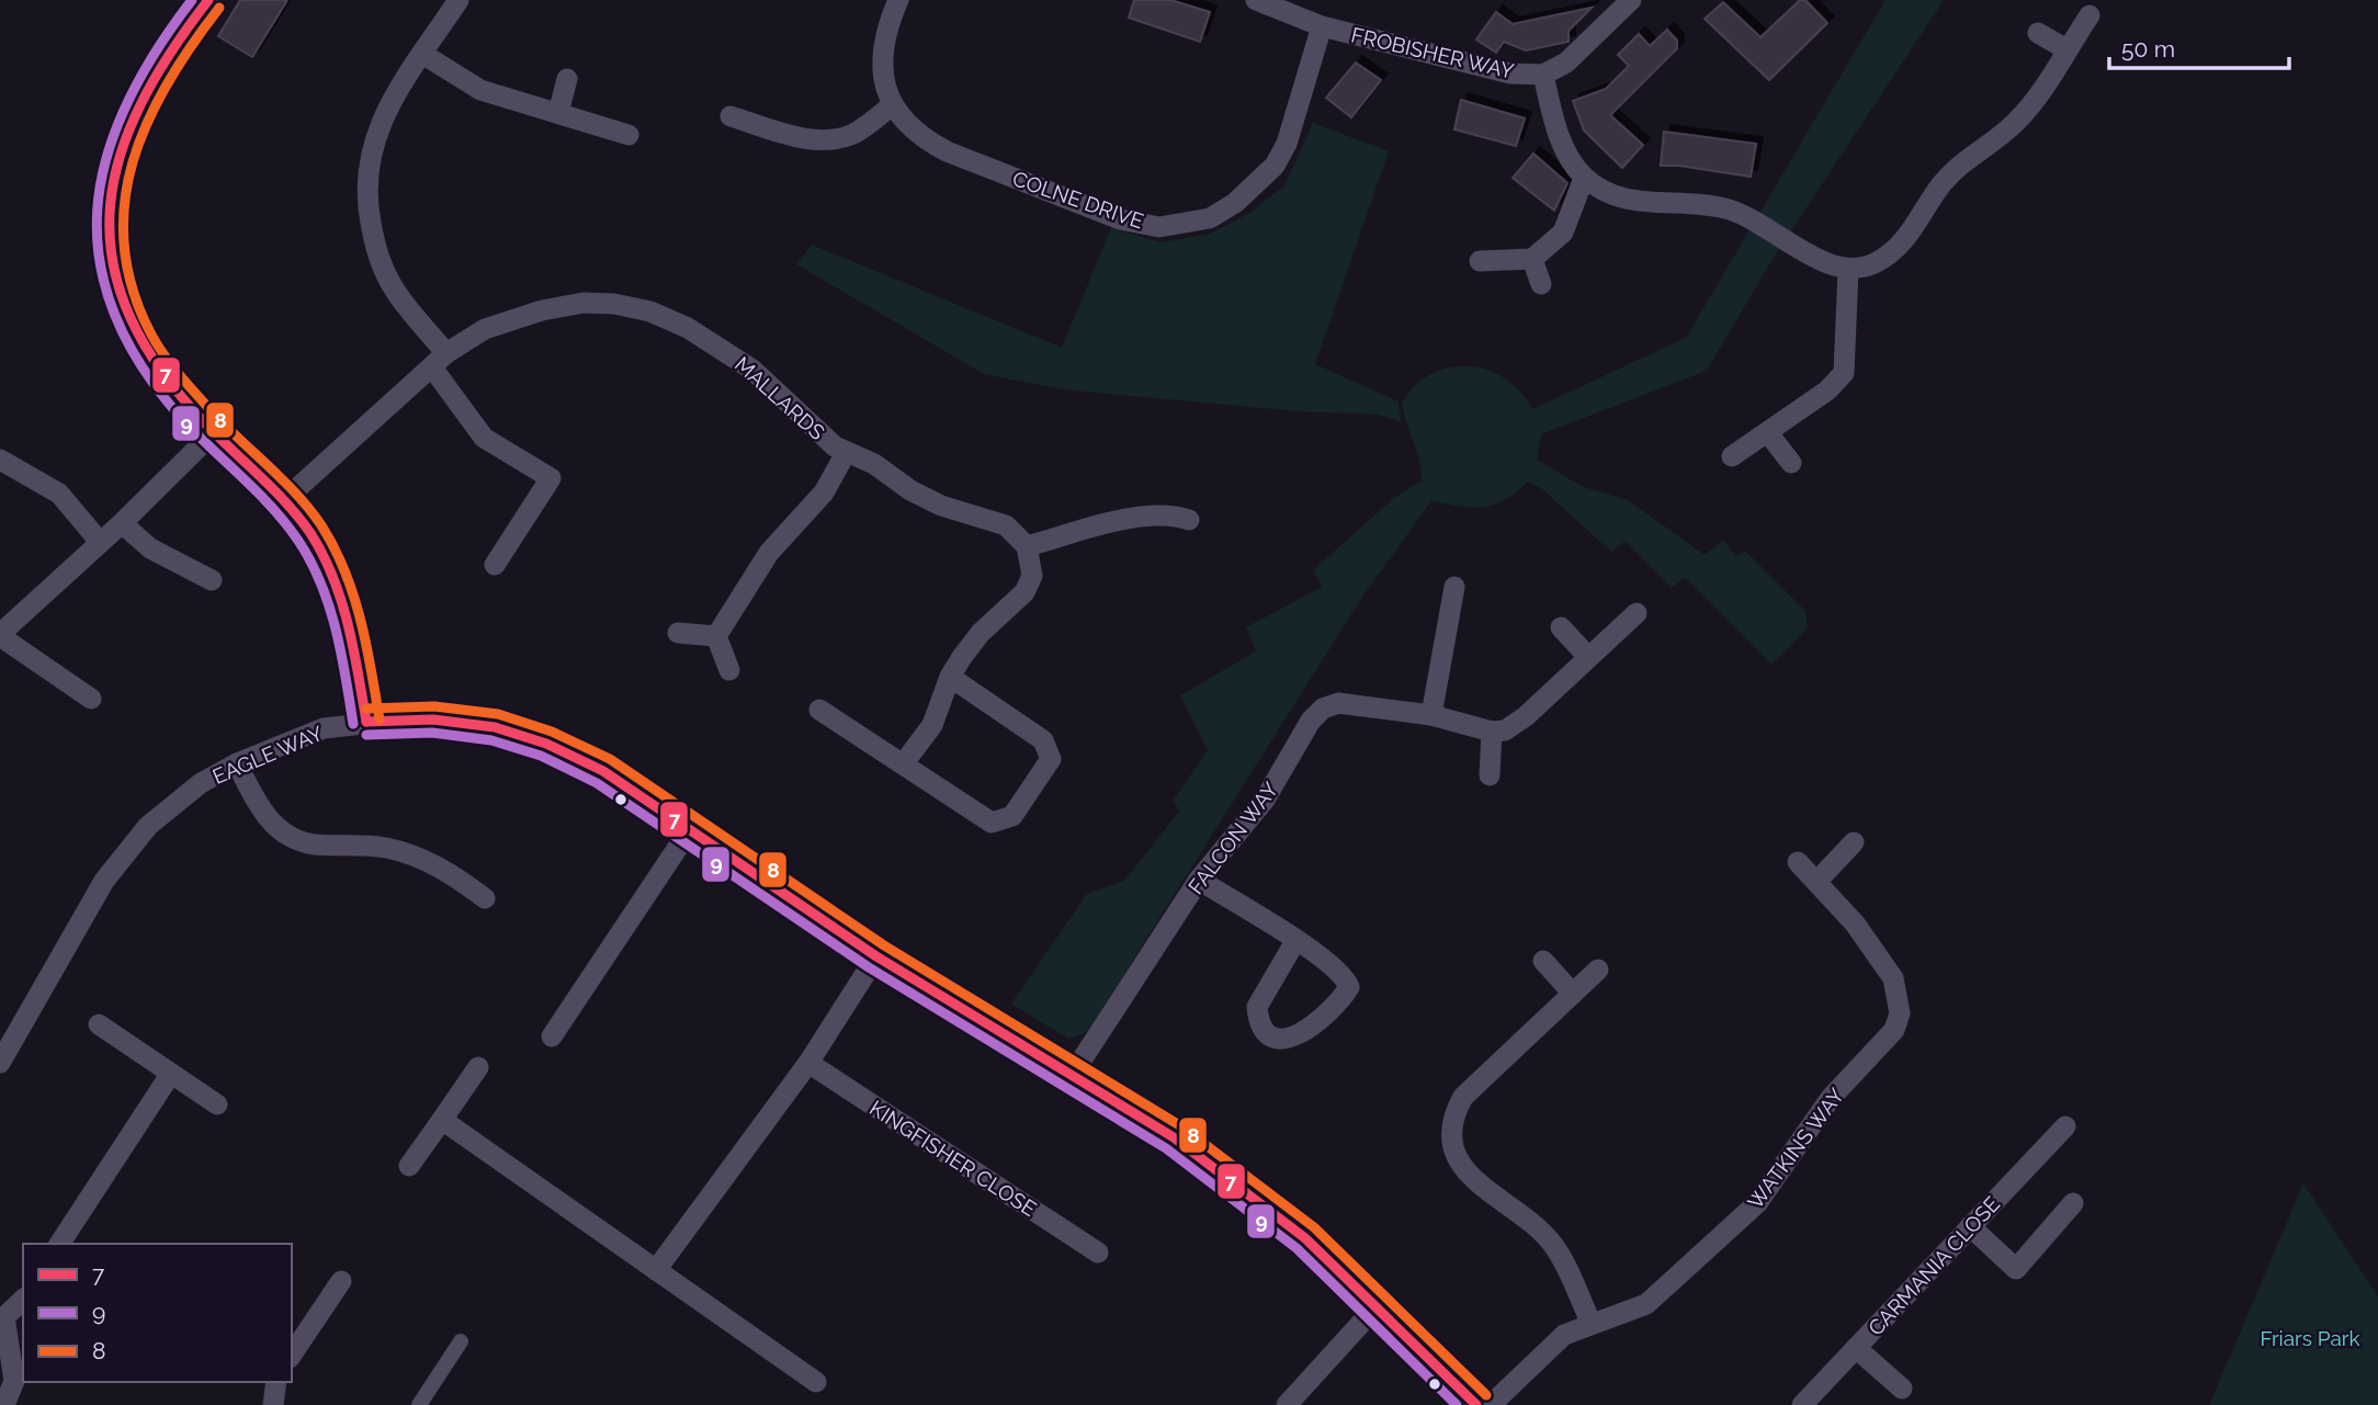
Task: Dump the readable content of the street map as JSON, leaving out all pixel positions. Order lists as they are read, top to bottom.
{
  "streets": {
    "street": [
      "FROBISHER WAY",
      "COLNE DRIVE",
      "MALLARDS",
      "EAGLE WAY",
      "FALCON WAY",
      "WATKINS WAY",
      "KINGFISHER CLOSE",
      "CARMANIA CLOSE"
    ]
  },
  "crossings": [
    ["FROBISHER WAY", "COLNE DRIVE"],
    ["EAGLE WAY", "FALCON WAY"]
  ],
  "parks": ["Friars Park"],
  "lines": ["transit line 7", "transit line 9", "transit line 8"],
  "legend": ["7", "9", "8"],
  "scale_bar": "50 m"
}
